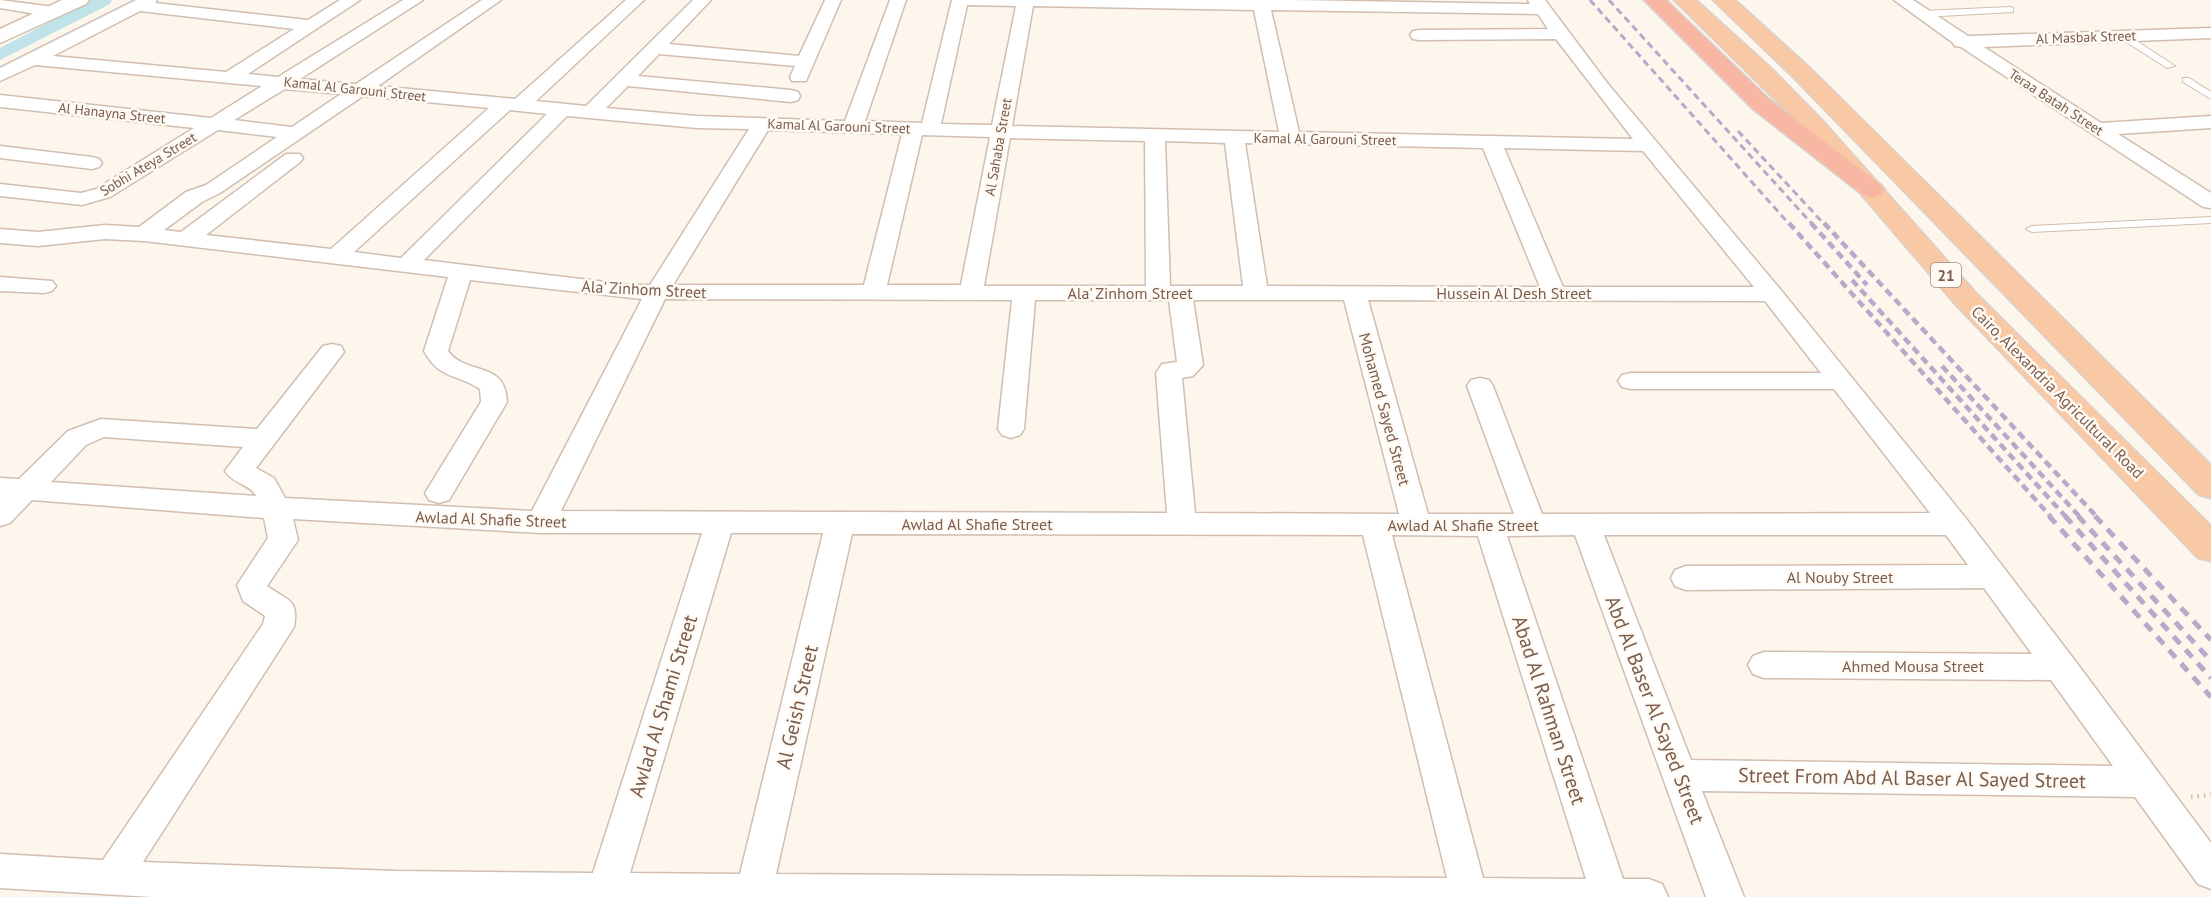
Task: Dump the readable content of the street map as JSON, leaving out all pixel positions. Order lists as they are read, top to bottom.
{
  "streets": {
    "highway": ["21", "Cairo, Alexandria Agricultural Road"],
    "street": [
      "Al Masbak Street",
      "Kamal Al Garouni Street",
      "Teraa Batah Street",
      "Al Hanayna Street",
      "Al Sahaba Street",
      "Sobhi Ateya Street",
      "Ala' Zinhom Street",
      "Hussein Al Desh Street",
      "Mohamed Sayed Street",
      "Awlad Al Shafie Street",
      "Al Nouby Street",
      "Ahmed Mousa Street",
      "Awlad Al Shami Street",
      "Al Geish Street",
      "Abad Al Rahman Street",
      "Abd Al Baser Al Sayed Street",
      "Street From Abd Al Baser Al Sayed Street"
    ]
  },
  "crossings": [
    ["Al Masbak Street", "Teraa Batah Street"],
    ["Kamal Al Garouni Street", "Al Sahaba Street"],
    ["Kamal Al Garouni Street", "Sobhi Ateya Street"],
    ["Al Hanayna Street", "Sobhi Ateya Street"],
    ["Al Sahaba Street", "Ala' Zinhom Street"],
    ["Ala' Zinhom Street", "Hussein Al Desh Street"],
    ["Hussein Al Desh Street", "Mohamed Sayed Street"],
    ["Mohamed Sayed Street", "Awlad Al Shafie Street"],
    ["Awlad Al Shafie Street", "Awlad Al Shami Street"],
    ["Awlad Al Shafie Street", "Al Geish Street"],
    ["Awlad Al Shafie Street", "Abad Al Rahman Street"],
    ["Awlad Al Shafie Street", "Abd Al Baser Al Sayed Street"],
    ["Abd Al Baser Al Sayed Street", "Street From Abd Al Baser Al Sayed Street"]
  ]
}
